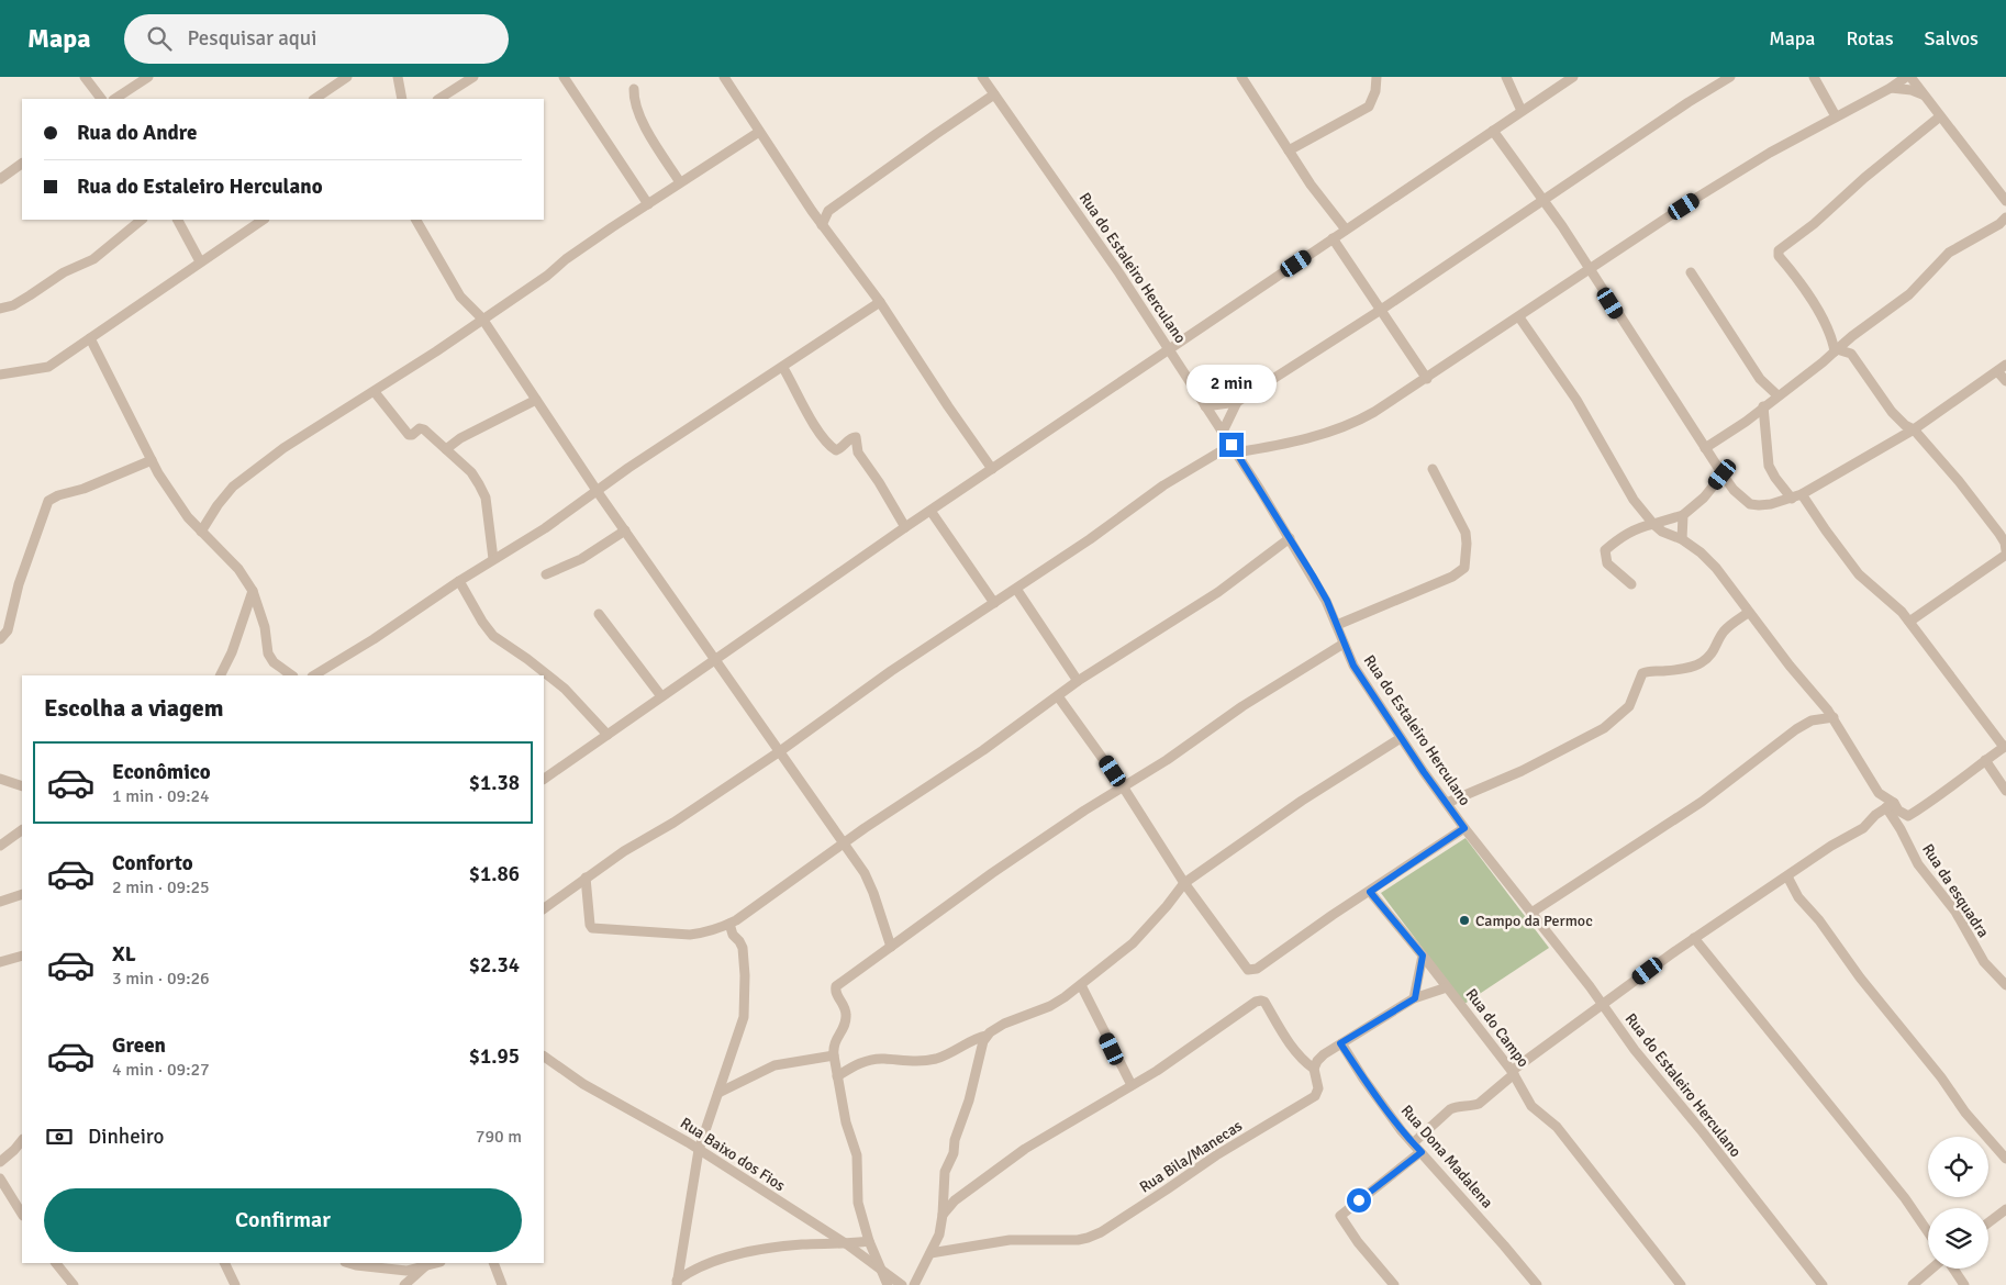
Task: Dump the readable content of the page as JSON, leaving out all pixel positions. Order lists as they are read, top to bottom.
{
  "streets": {
    "street": [
      "Rua do Estaleiro Herculano",
      "Rua da esquadra",
      "Rua do Campo",
      "Rua Baixo dos Fios",
      "Rua Bila/Manecas",
      "Rua Dona Madalena"
    ]
  },
  "places": ["Campo da Permoc"],
  "page": {
    "header": "Mapa",
    "search": "Pesquisar aqui",
    "nav": ["Mapa", "Rotas", "Salvos"],
    "banner": ["Rua do Andre", "Rua do Estaleiro Herculano"],
    "bubble": "2 min",
    "heading": "Escolha a viagem",
    "list": [
      {
        "name": "Econômico",
        "note": "1 min · 09:24",
        "value": "$1.38"
      },
      {
        "name": "Conforto",
        "note": "2 min · 09:25",
        "value": "$1.86"
      },
      {
        "name": "XL",
        "note": "3 min · 09:26",
        "value": "$2.34"
      },
      {
        "name": "Green",
        "note": "4 min · 09:27",
        "value": "$1.95"
      }
    ],
    "pay": ["Dinheiro", "790 m"],
    "buttons": "Confirmar"
  }
}
